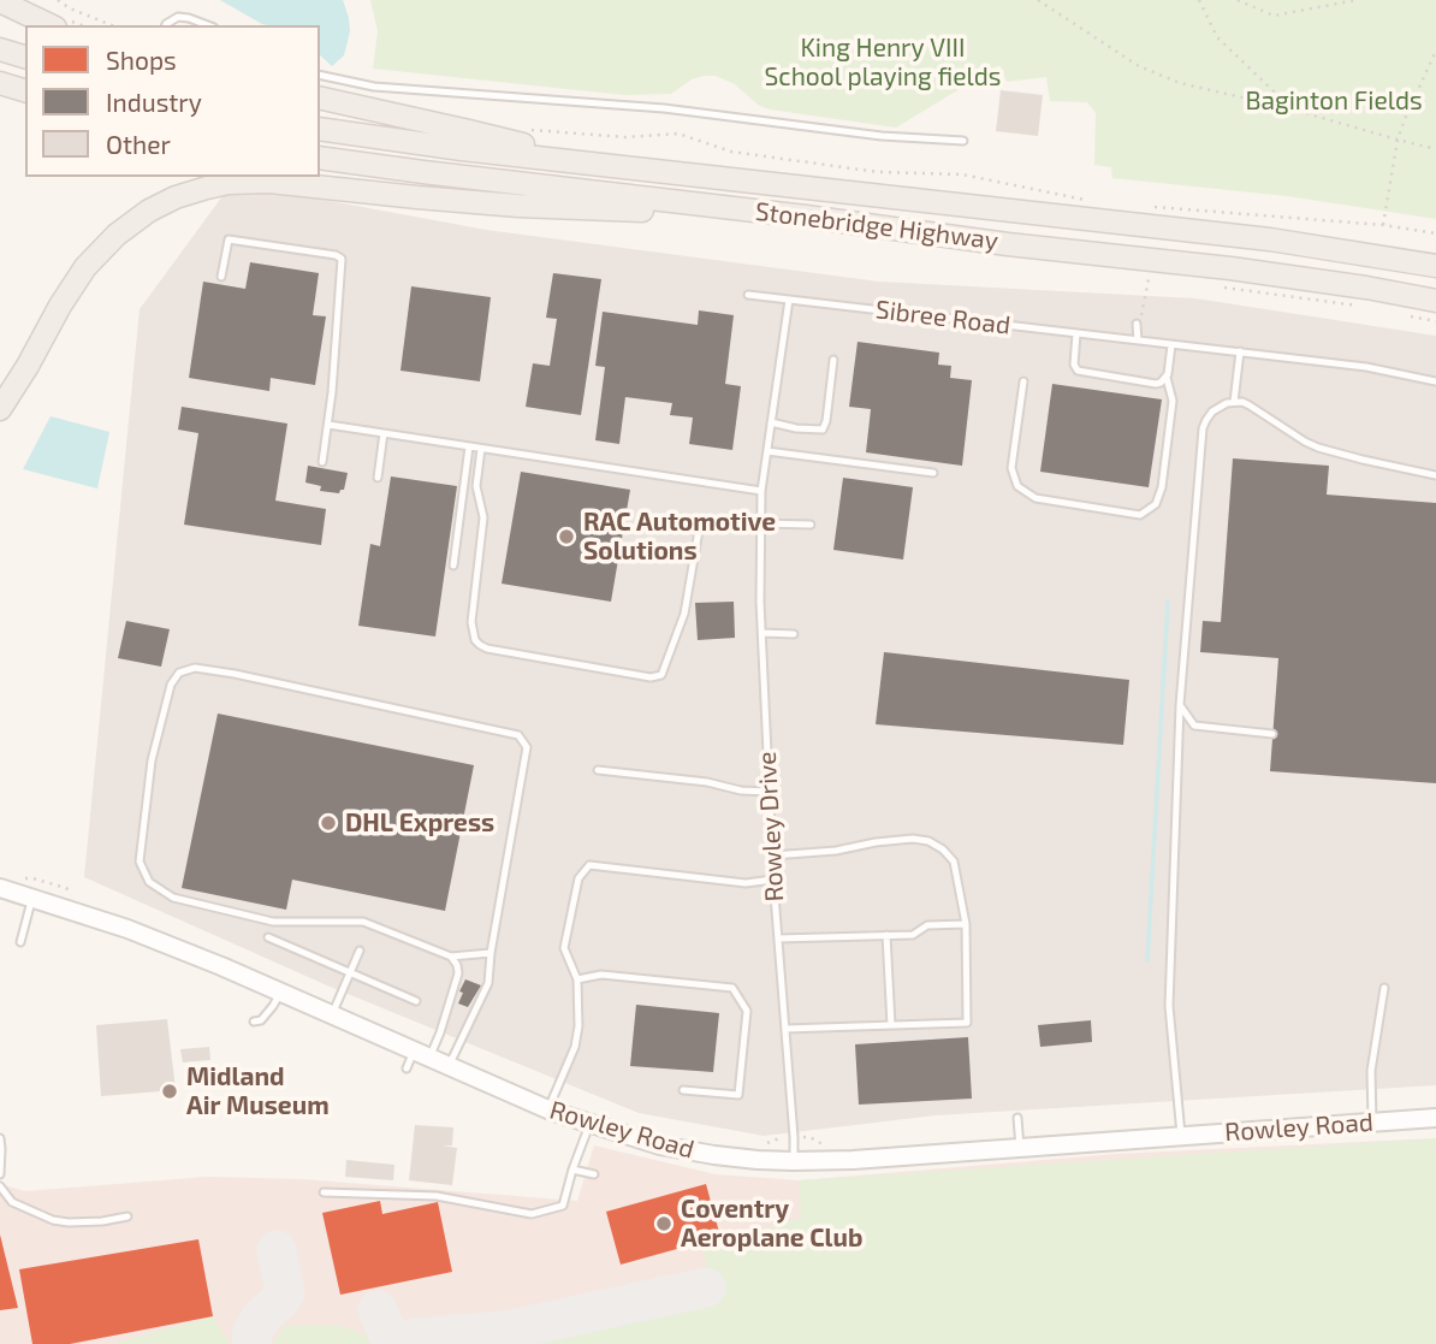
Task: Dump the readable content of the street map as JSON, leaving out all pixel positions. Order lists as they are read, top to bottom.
{
  "streets": {
    "highway": ["Stonebridge Highway"],
    "street": ["Rowley Road"],
    "lane": ["Sibree Road", "Rowley Drive"]
  },
  "crossings": [
    ["Sibree Road", "Rowley Drive"],
    ["Rowley Drive", "Rowley Road"]
  ],
  "parks": ["King Henry VIII School playing fields", "Baginton Fields"],
  "places": [
    "RAC Automotive Solutions",
    "DHL Express",
    "Midland Air Museum",
    "Coventry Aeroplane Club"
  ],
  "legend": ["Shops", "Industry", "Other"]
}
